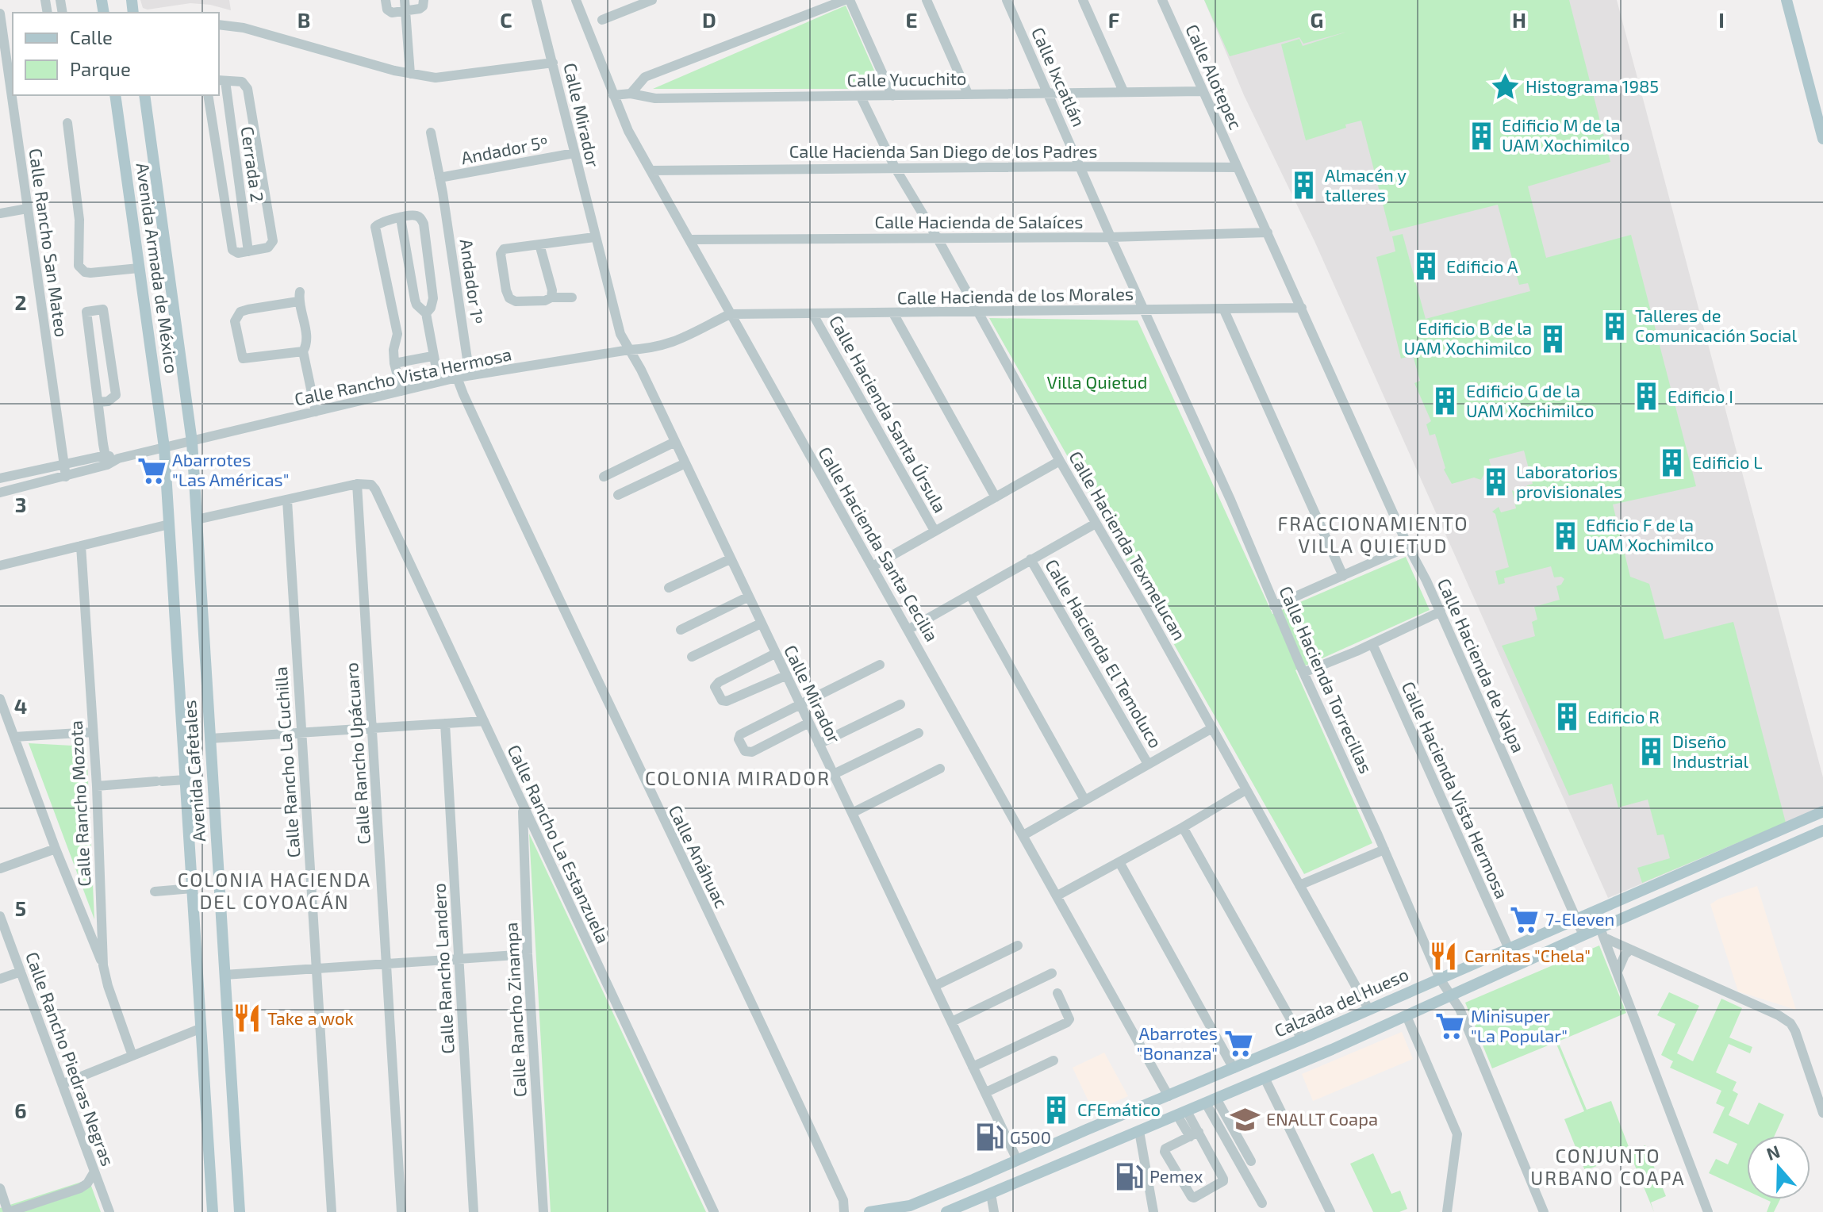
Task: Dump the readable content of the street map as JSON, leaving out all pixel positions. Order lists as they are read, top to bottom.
{
  "streets": {
    "main road": ["Avenida Armada de México", "Avenida Cafetales", "Calzada del Hueso"],
    "street": [
      "Calle Ixcatlán",
      "Calle Alotepec",
      "Calle Yucuchito",
      "Calle Mirador",
      "Andador 5º",
      "Calle Hacienda San Diego de los Padres",
      "Cerrada 2",
      "Calle Hacienda de Salaíces",
      "Calle Rancho San Mateo",
      "Andador 1º",
      "Calle Hacienda de los Morales",
      "Calle Rancho Vista Hermosa",
      "Calle Hacienda Santa Úrsula",
      "Calle Hacienda Santa Cecilia",
      "Calle Hacienda Texmelucan",
      "Calle Hacienda El Temoluco",
      "Calle Hacienda de Xalpa",
      "Calle Hacienda Torrecillas",
      "Calle Rancho Upácuaro",
      "Calle Rancho La Cuchilla",
      "Calle Hacienda Vista Hermosa",
      "Calle Rancho Mozota",
      "Calle Rancho La Estanzuela",
      "Calle Anáhuac",
      "Calle Rancho Landero",
      "Calle Rancho Zinampa",
      "Calle Rancho Piedras Negras"
    ]
  },
  "crossings": [
    ["Calle Ixcatlán", "Calle Yucuchito"],
    ["Calle Ixcatlán", "Calle Hacienda San Diego de los Padres"],
    ["Calle Ixcatlán", "Calle Hacienda Torrecillas"],
    ["Calle Alotepec", "Calle Yucuchito"],
    ["Calle Alotepec", "Calle Hacienda San Diego de los Padres"],
    ["Calle Alotepec", "Calle Hacienda de Xalpa"],
    ["Calle Yucuchito", "Calle Hacienda Santa Cecilia"],
    ["Calle Yucuchito", "Calle Hacienda Texmelucan"],
    ["Calle Mirador", "Andador 5º"],
    ["Calle Mirador", "Calle Rancho Vista Hermosa"],
    ["Calle Mirador", "Calzada del Hueso"],
    ["Andador 5º", "Andador 1º"],
    ["Calle Hacienda San Diego de los Padres", "Calle Hacienda Santa Cecilia"],
    ["Calle Hacienda San Diego de los Padres", "Calle Hacienda Texmelucan"],
    ["Calle Hacienda San Diego de los Padres", "Calle Hacienda de Xalpa"],
    ["Calle Hacienda San Diego de los Padres", "Calle Hacienda Torrecillas"],
    ["Calle Hacienda de Salaíces", "Calle Hacienda Santa Cecilia"],
    ["Calle Hacienda de Salaíces", "Calle Hacienda Texmelucan"],
    ["Calle Hacienda de Salaíces", "Calle Hacienda de Xalpa"],
    ["Calle Hacienda de Salaíces", "Calle Hacienda Torrecillas"],
    ["Calle Rancho San Mateo", "Calle Rancho Vista Hermosa"],
    ["Avenida Armada de México", "Calle Rancho Vista Hermosa"],
    ["Avenida Armada de México", "Avenida Cafetales"],
    ["Andador 1º", "Calle Rancho Vista Hermosa"],
    ["Calle Hacienda de los Morales", "Calle Rancho Vista Hermosa"],
    ["Calle Hacienda de los Morales", "Calle Hacienda Santa Úrsula"],
    ["Calle Hacienda de los Morales", "Calle Hacienda Santa Cecilia"],
    ["Calle Hacienda de los Morales", "Calle Hacienda Texmelucan"],
    ["Calle Hacienda de los Morales", "Calle Hacienda de Xalpa"],
    ["Calle Hacienda de los Morales", "Calle Hacienda Torrecillas"],
    ["Calle Rancho Vista Hermosa", "Calle Hacienda Santa Cecilia"],
    ["Calle Rancho Vista Hermosa", "Avenida Cafetales"],
    ["Calle Rancho Vista Hermosa", "Calle Anáhuac"],
    ["Calle Hacienda Santa Cecilia", "Calzada del Hueso"],
    ["Calle Hacienda Texmelucan", "Calzada del Hueso"],
    ["Calle Hacienda de Xalpa", "Calzada del Hueso"],
    ["Calle Hacienda Torrecillas", "Calzada del Hueso"],
    ["Calle Rancho Upácuaro", "Calle Rancho La Estanzuela"],
    ["Calle Hacienda Vista Hermosa", "Calzada del Hueso"],
    ["Calle Rancho La Estanzuela", "Calle Rancho Zinampa"]
  ],
  "districts": [
    "FRACCIONAMIENTO VILLA QUIETUD",
    "COLONIA MIRADOR",
    "COLONIA HACIENDA DEL COYOACÁN",
    "CONJUNTO URBANO COAPA"
  ],
  "parks": ["Villa Quietud"],
  "places": {
    "place": ["Histograma 1985"],
    "building": [
      "Edificio M de la UAM Xochimilco",
      "Almacén y talleres",
      "Edificio A",
      "Talleres de Comunicación Social",
      "Edificio B de la UAM Xochimilco",
      "Edificio I",
      "Edificio G de la UAM Xochimilco",
      "Edificio L",
      "Laboratorios provisionales",
      "Edficio F de la UAM Xochimilco",
      "Edificio R",
      "Diseño Industrial",
      "CFEmático"
    ],
    "supermarket": [
      "Abarrotes \"Las Américas\"",
      "7-Eleven",
      "Minisuper \"La Popular\"",
      "Abarrotes \"Bonanza\""
    ],
    "restaurant": ["Carnitas \"Chela\"", "Take a wok"],
    "school or university": ["ENALLT Coapa"],
    "fuel station": ["G500", "Pemex"]
  },
  "legend": ["Calle", "Parque"],
  "north": "top",
  "grid": {
    "columns": [
      "B",
      "C",
      "D",
      "E",
      "F",
      "G",
      "H",
      "I"
    ],
    "rows": [
      "2",
      "3",
      "4",
      "5",
      "6"
    ]
  }
}
